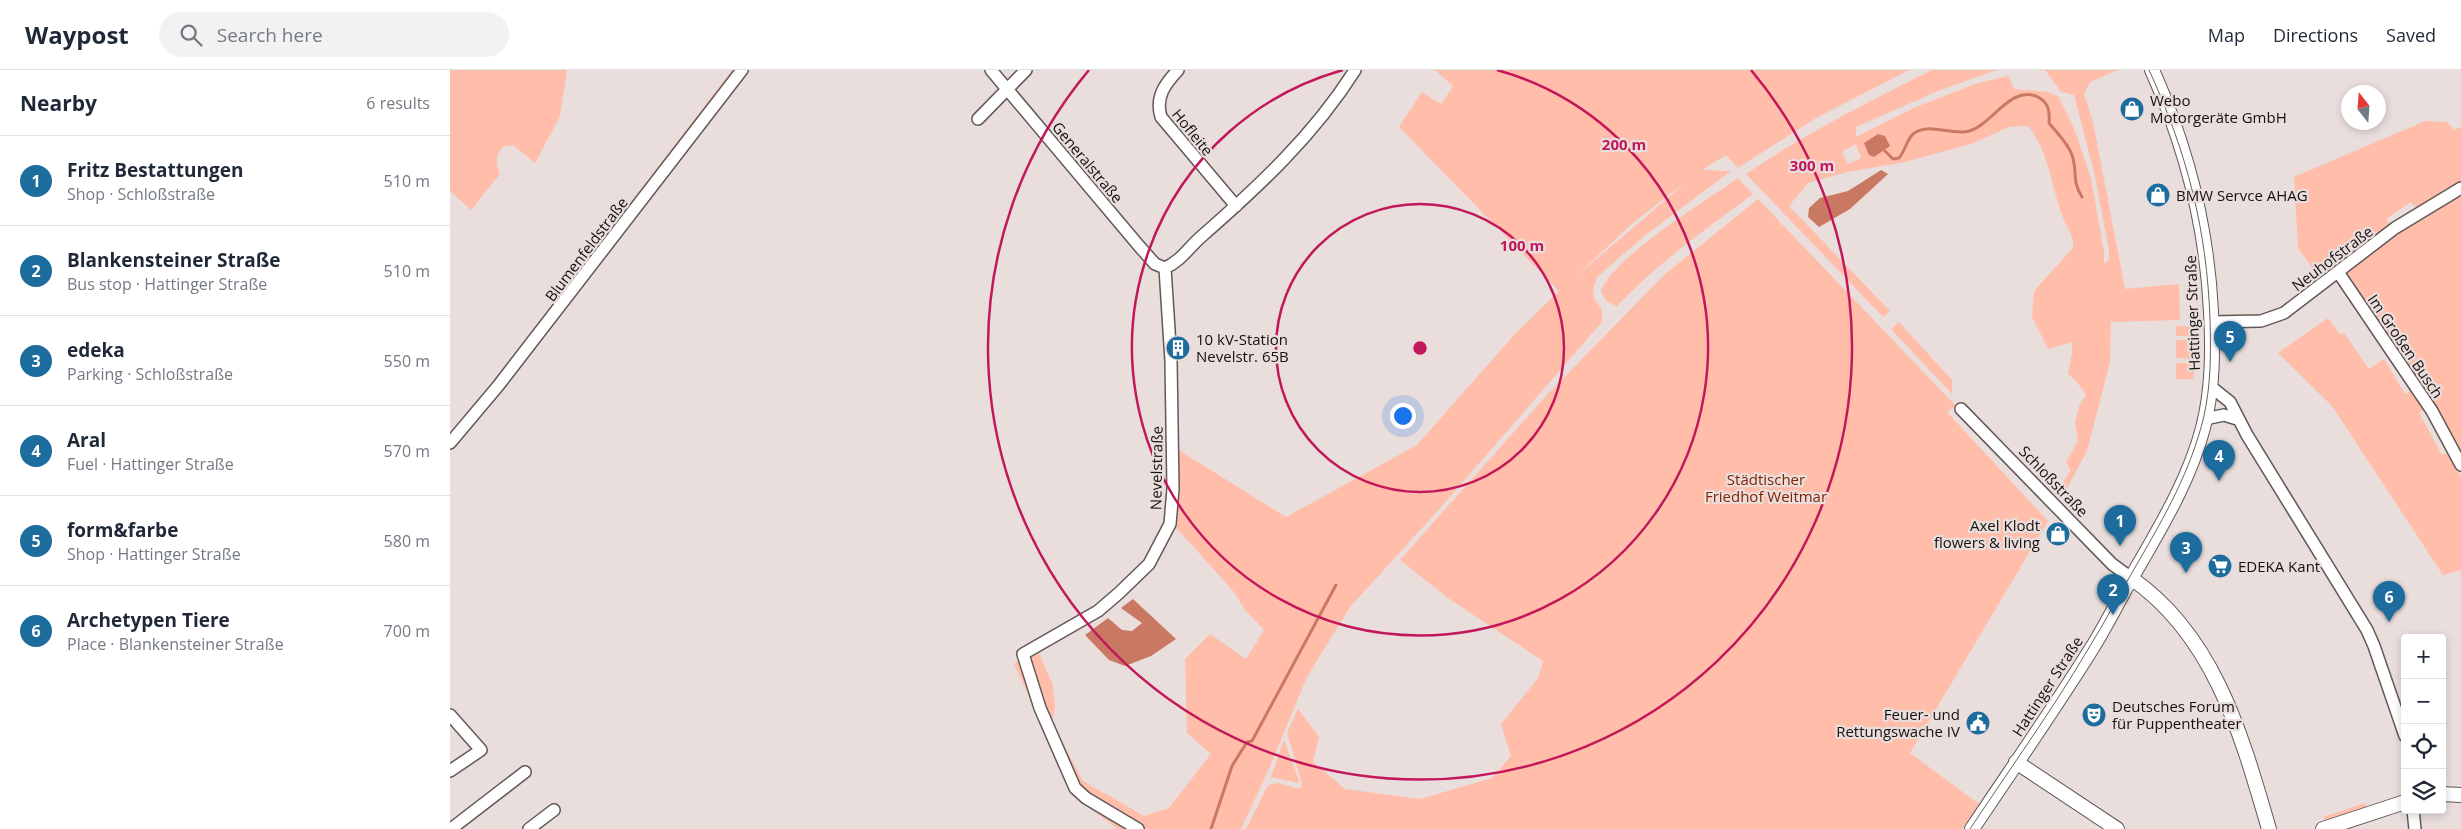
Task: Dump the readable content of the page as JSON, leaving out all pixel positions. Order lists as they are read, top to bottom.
{
  "streets": {
    "main road": ["Hattinger Straße", "Schloßstraße"],
    "street": [
      "Hofleite",
      "Generalstraße",
      "Blumenfeldstraße",
      "Neuhofstraße",
      "Im Großen Busch",
      "Nevelstraße"
    ]
  },
  "crossings": [
    ["Generalstraße", "Nevelstraße"],
    ["Neuhofstraße", "Hattinger Straße"],
    ["Neuhofstraße", "Im Großen Busch"],
    ["Hattinger Straße", "Schloßstraße"]
  ],
  "parks": ["Städtischer Friedhof Weitmar"],
  "places": {
    "shop": ["Webo Motorgeräte GmbH", "BMW Servce AHAG", "Axel Klodt flowers & living"],
    "building": ["10 kV-Station Nevelstr. 65B"],
    "supermarket": ["EDEKA Kant"],
    "theatre": ["Deutsches Forum für Puppentheater"],
    "public building": ["Feuer- und Rettungswache IV"]
  },
  "north": "top",
  "page": {
    "header": "Waypost",
    "search": "Search here",
    "nav": ["Map", "Directions", "Saved"],
    "heading": ["Nearby", "6 results"],
    "list": [
      {
        "mark": "1",
        "name": "Fritz Bestattungen",
        "note": "Shop · Schloßstraße",
        "value": "510 m"
      },
      {
        "mark": "2",
        "name": "Blankensteiner Straße",
        "note": "Bus stop · Hattinger Straße",
        "value": "510 m"
      },
      {
        "mark": "3",
        "name": "edeka",
        "note": "Parking · Schloßstraße",
        "value": "550 m"
      },
      {
        "mark": "4",
        "name": "Aral",
        "note": "Fuel · Hattinger Straße",
        "value": "570 m"
      },
      {
        "mark": "5",
        "name": "form&farbe",
        "note": "Shop · Hattinger Straße",
        "value": "580 m"
      },
      {
        "mark": "6",
        "name": "Archetypen Tiere",
        "note": "Place · Blankensteiner Straße",
        "value": "700 m"
      }
    ],
    "pins": [
      "5",
      "4",
      "1",
      "3",
      "2",
      "6"
    ],
    "map_buttons": ["+", "−"]
  },
  "rings": ["200 m", "300 m", "100 m"]
}
